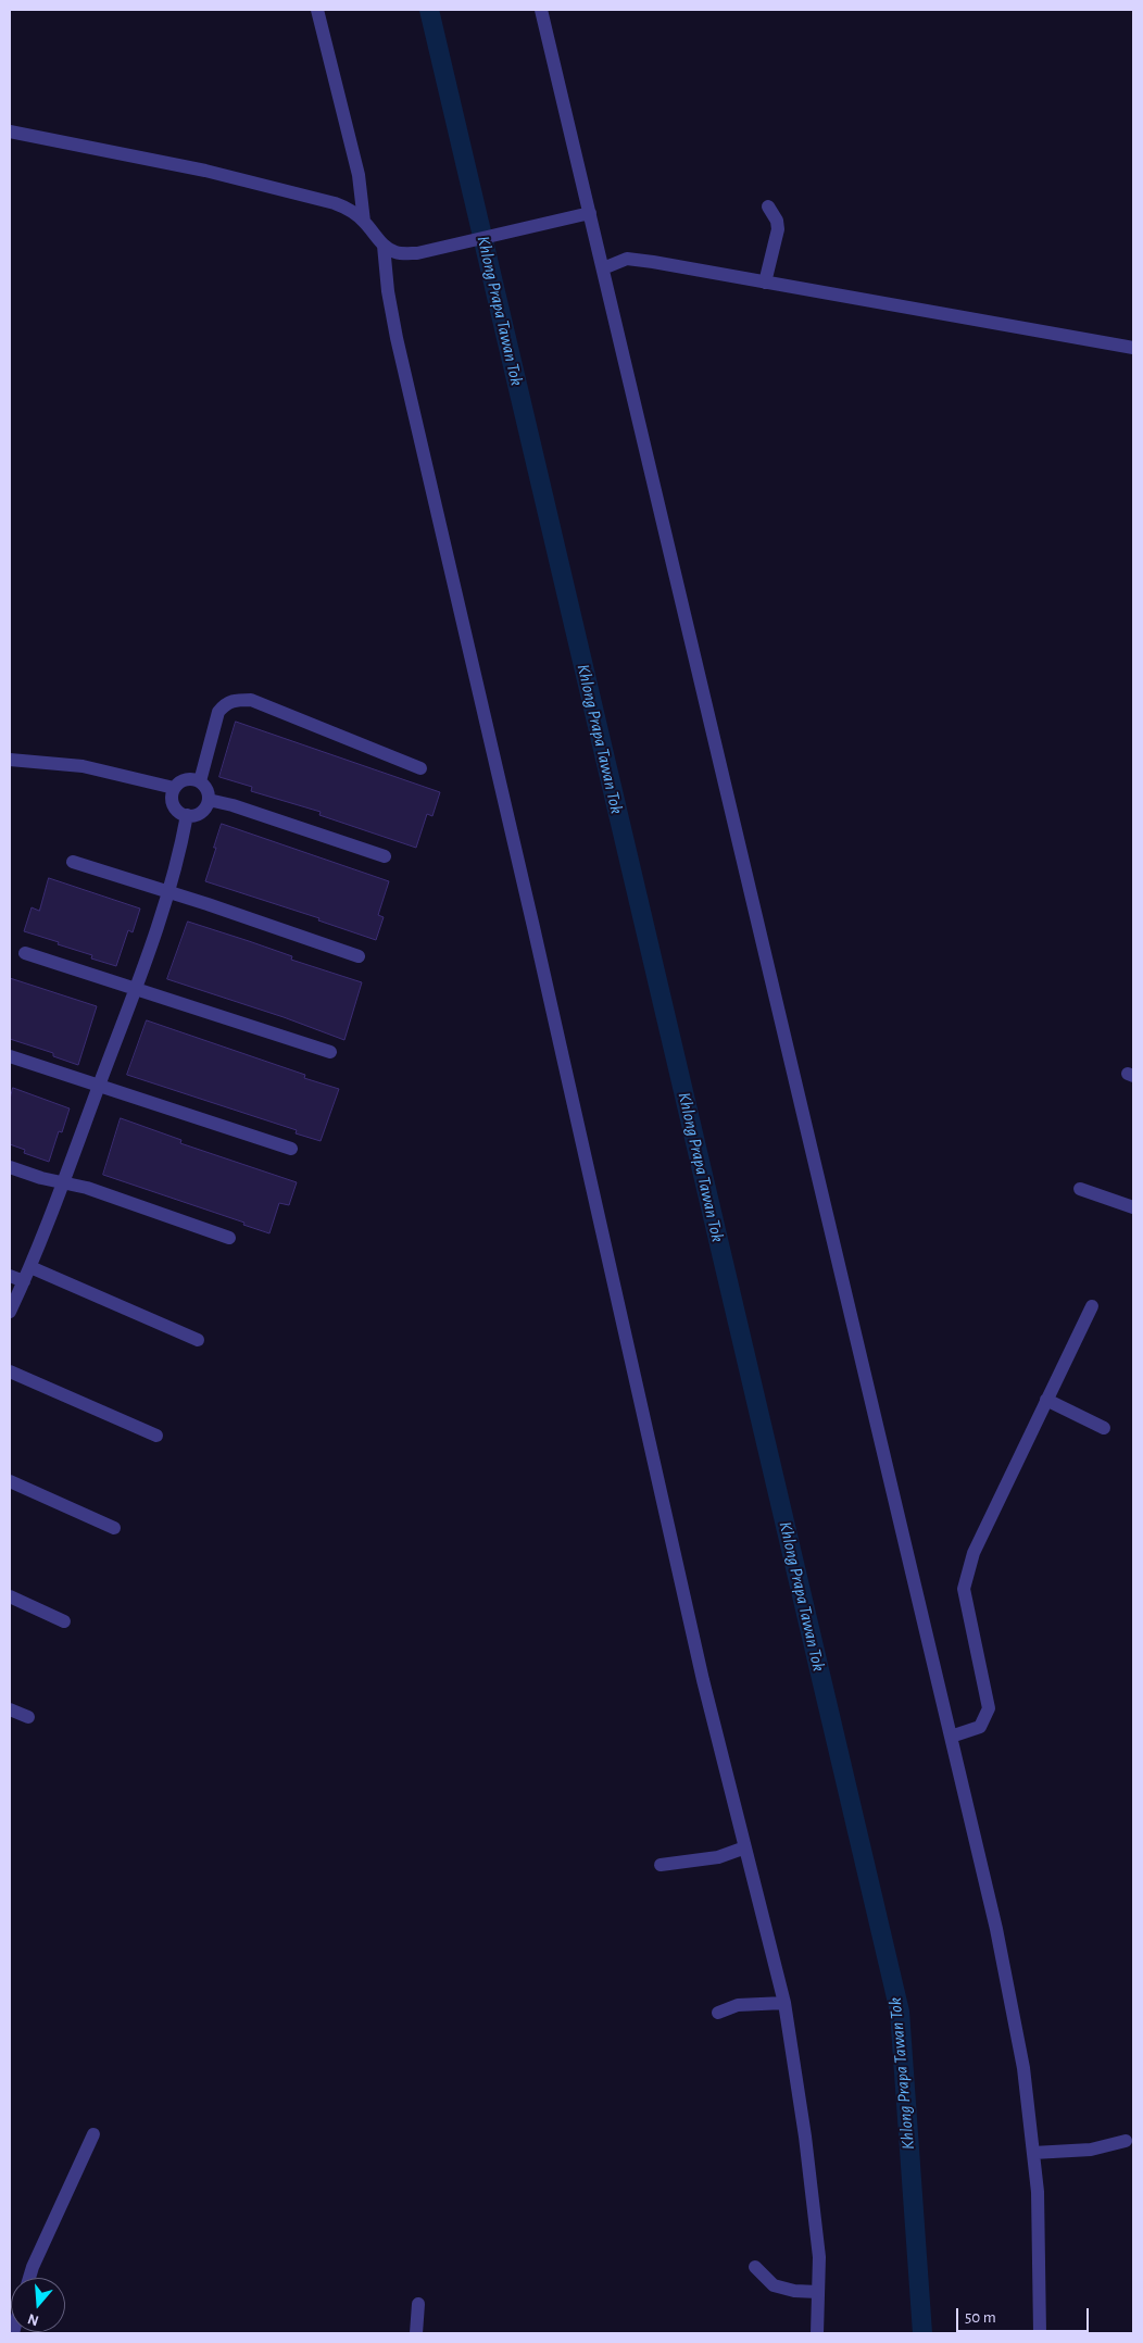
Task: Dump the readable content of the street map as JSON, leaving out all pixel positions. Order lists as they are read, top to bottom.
{
  "water": ["Khlong Prapa Tawan Tok"],
  "scale_bar": "50 m",
  "north": "bottom"
}
